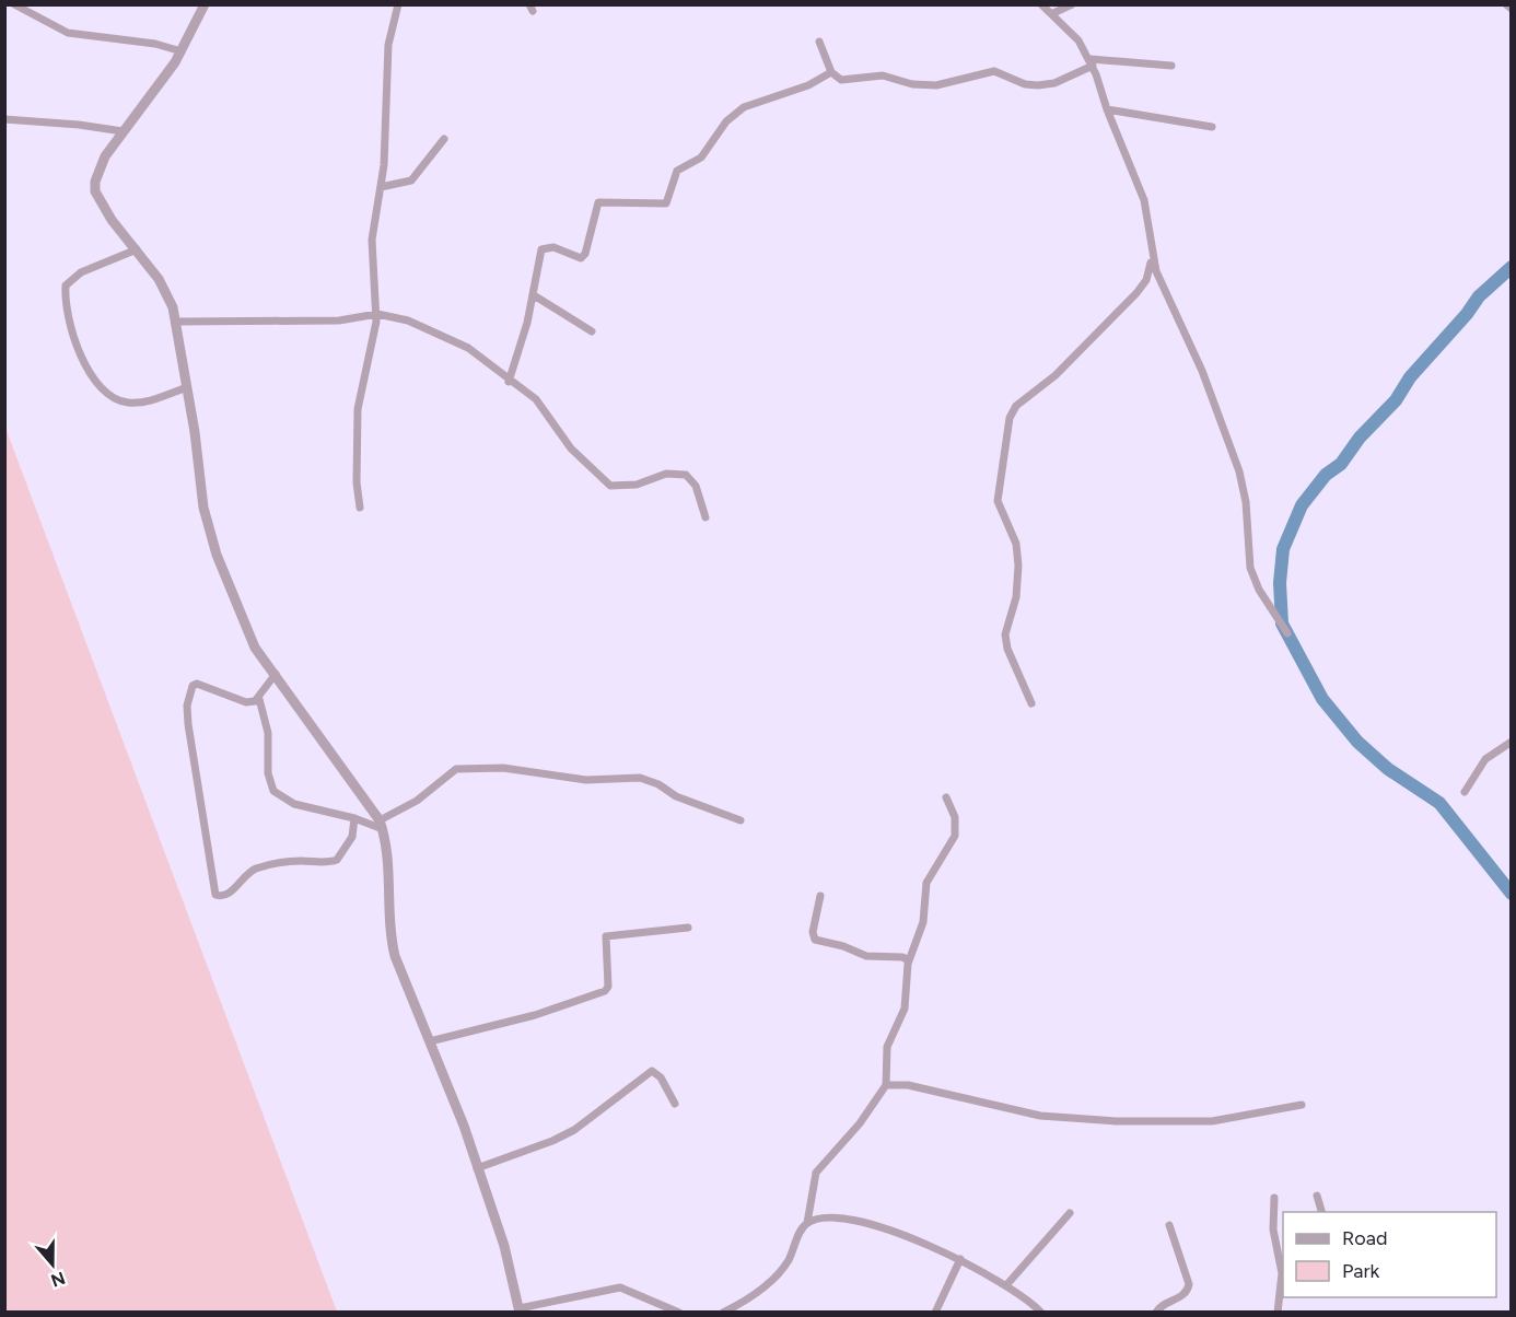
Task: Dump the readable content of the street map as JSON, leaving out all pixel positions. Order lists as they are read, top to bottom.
{
  "legend": ["Road", "Park"],
  "north": "bottom"
}
